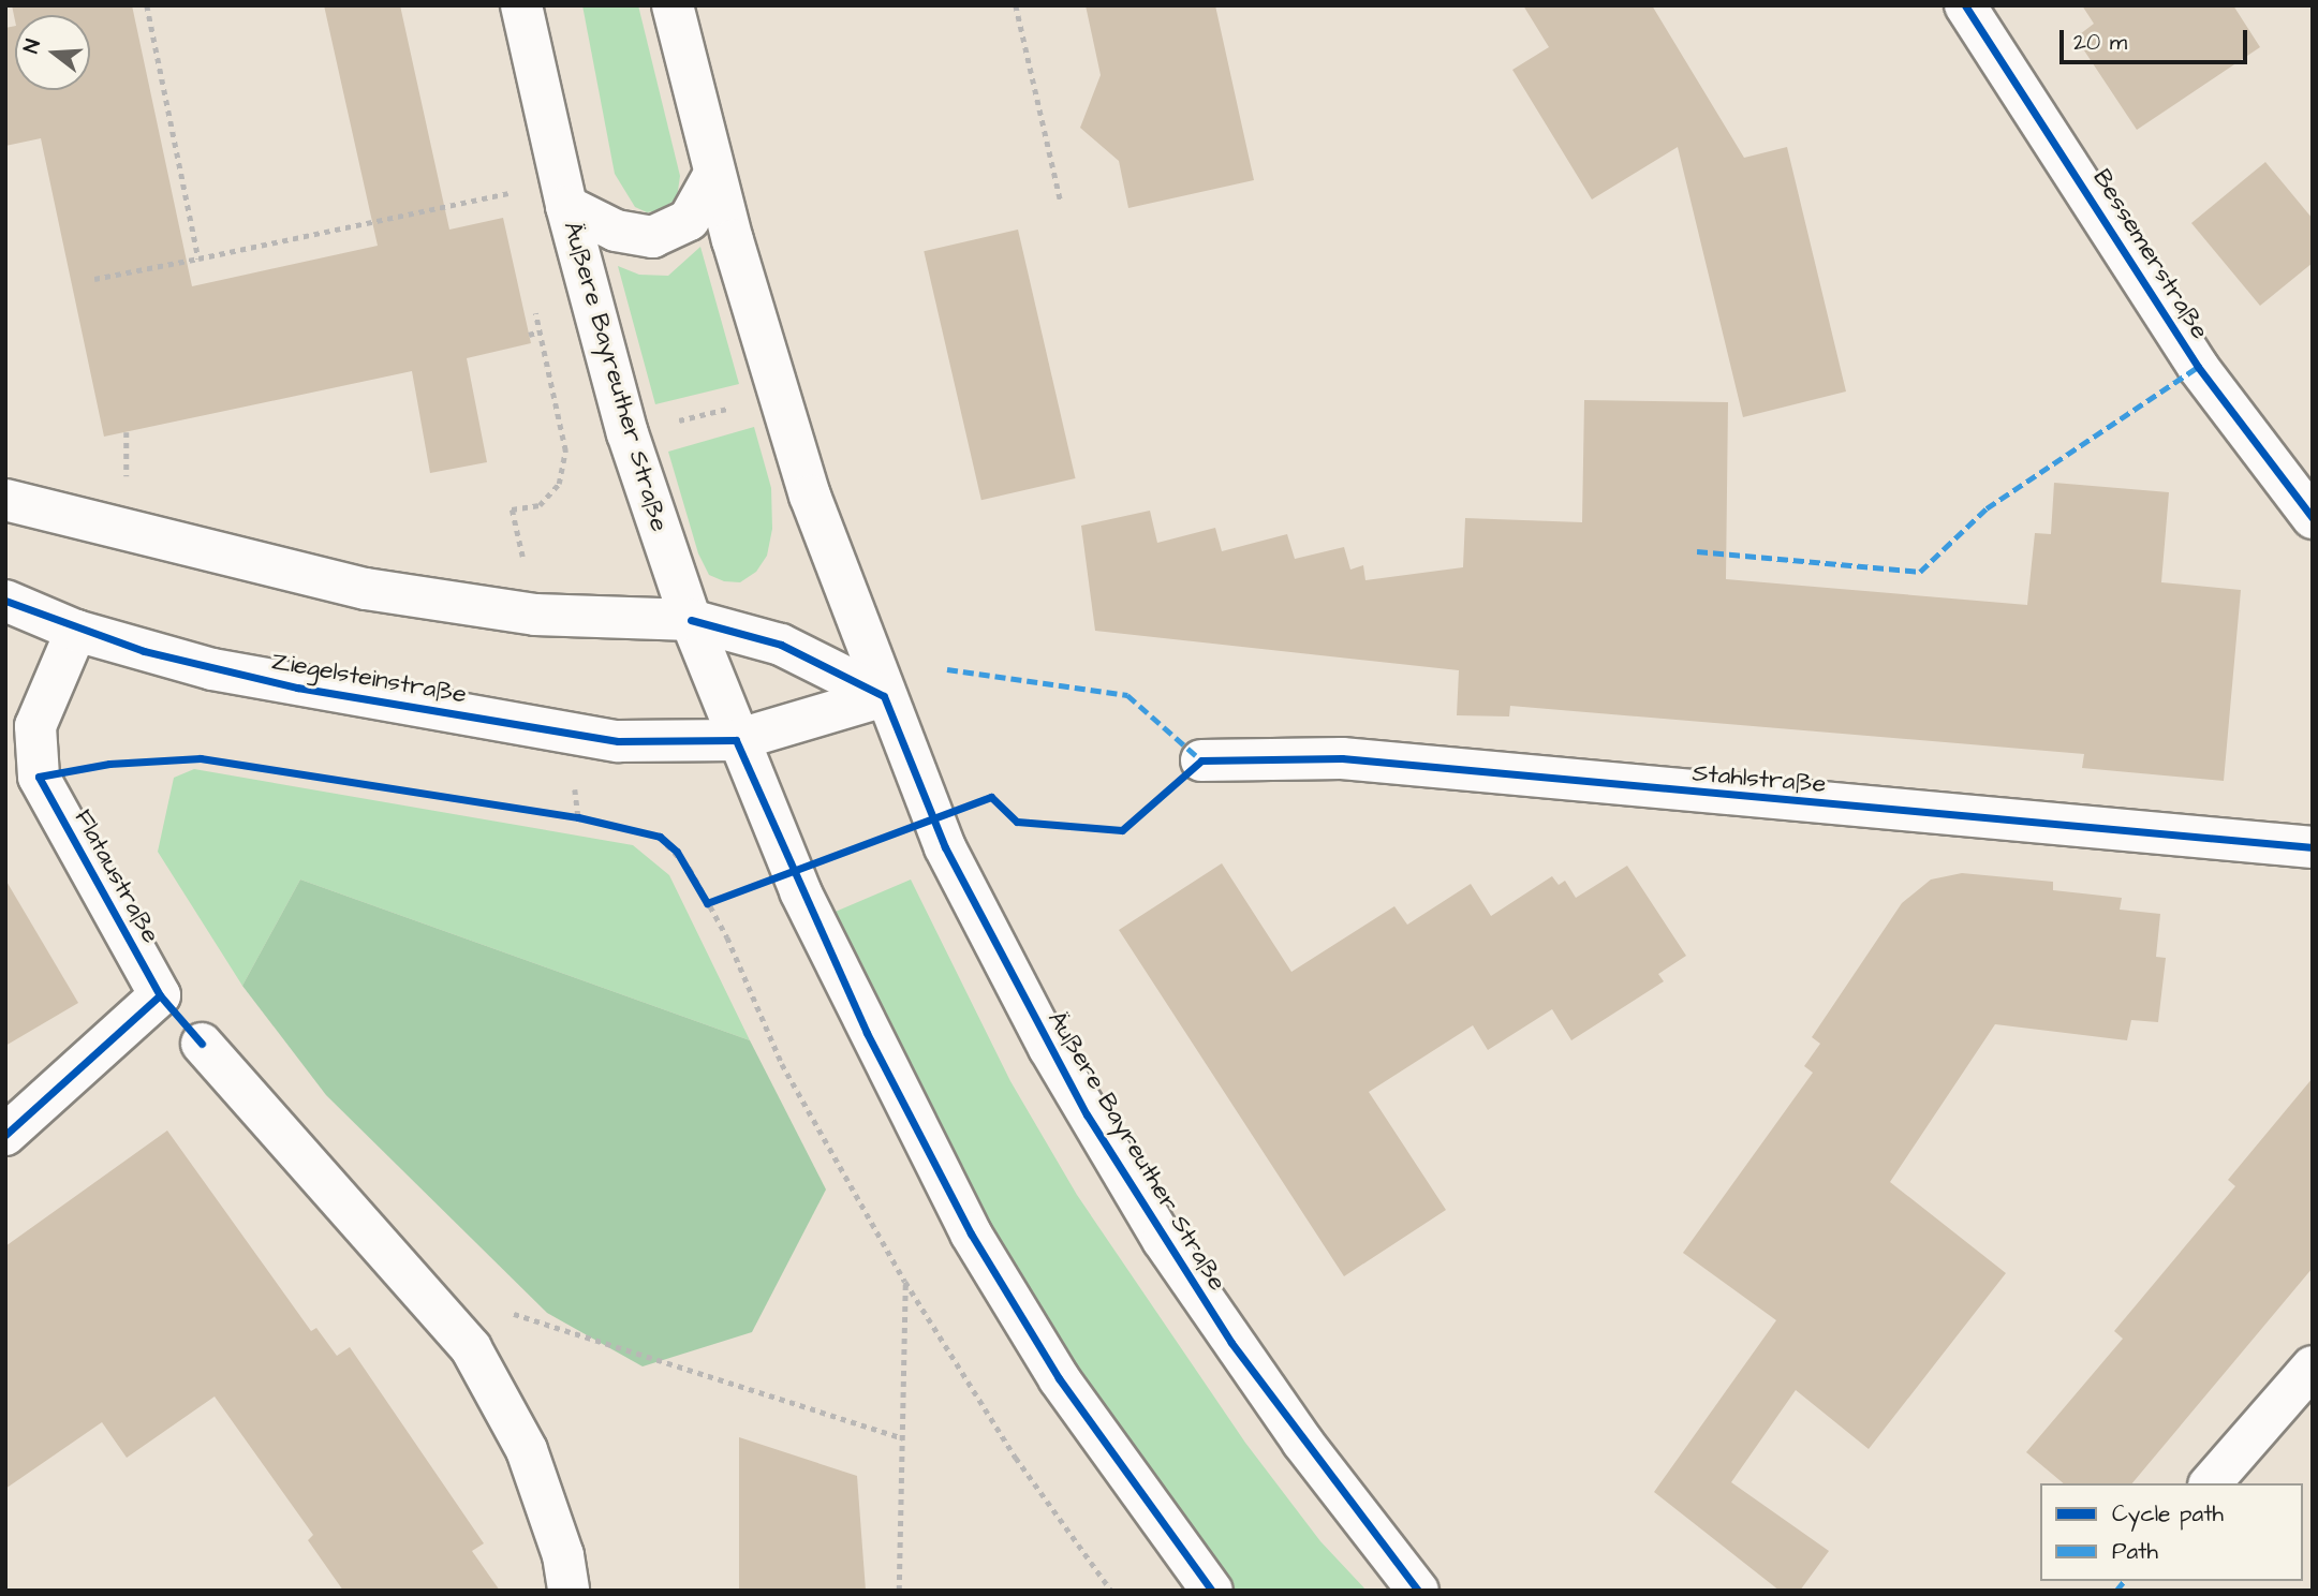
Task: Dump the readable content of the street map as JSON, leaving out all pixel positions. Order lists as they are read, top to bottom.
{
  "streets": {
    "main road": [
      "Bessemerstraße",
      "Äußere Bayreuther Straße",
      "Ziegelsteinstraße",
      "Stahlstraße",
      "Flataustraße"
    ]
  },
  "crossings": [
    ["Äußere Bayreuther Straße", "Ziegelsteinstraße"],
    ["Ziegelsteinstraße", "Flataustraße"]
  ],
  "legend": ["Cycle path", "Path"],
  "scale_bar": "20 m",
  "north": "left"
}
